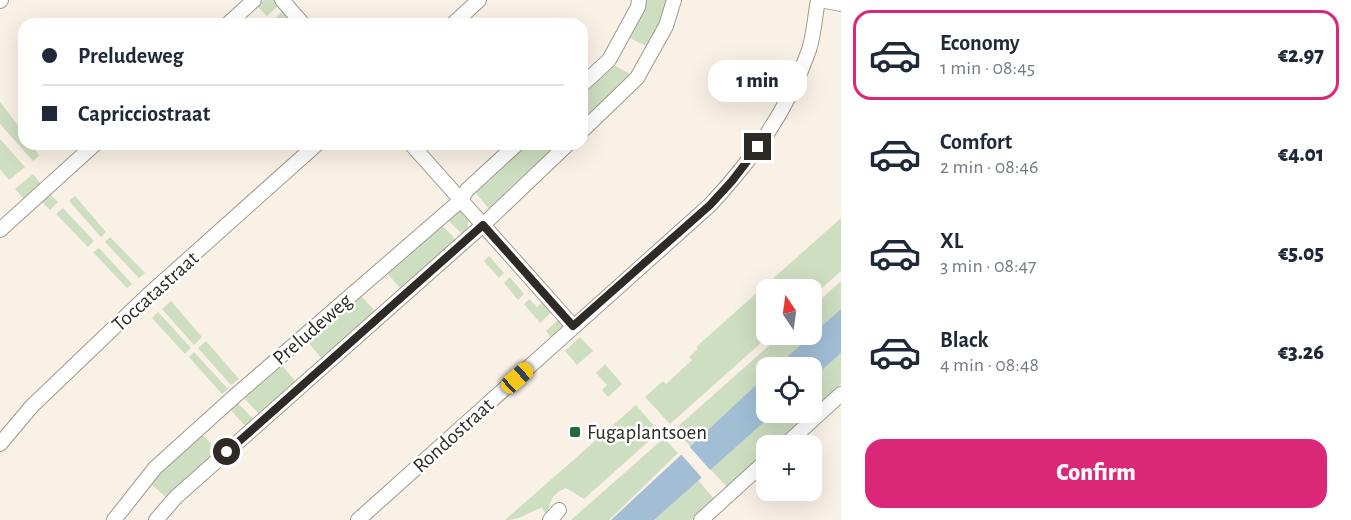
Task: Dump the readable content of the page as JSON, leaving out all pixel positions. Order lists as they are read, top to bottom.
{
  "streets": {
    "street": ["Toccatastraat", "Preludeweg", "Rondostraat"]
  },
  "places": {
    "transit": ["Fugaplantsoen"]
  },
  "north": "top",
  "page": {
    "list": [
      {
        "name": "Economy",
        "note": "1 min · 08:45",
        "value": "€2.97"
      },
      {
        "name": "Comfort",
        "note": "2 min · 08:46",
        "value": "€4.01"
      },
      {
        "name": "XL",
        "note": "3 min · 08:47",
        "value": "€5.05"
      },
      {
        "name": "Black",
        "note": "4 min · 08:48",
        "value": "€3.26"
      }
    ],
    "banner": ["Preludeweg", "Capricciostraat"],
    "bubble": "1 min",
    "map_buttons": "+",
    "buttons": "Confirm"
  }
}
